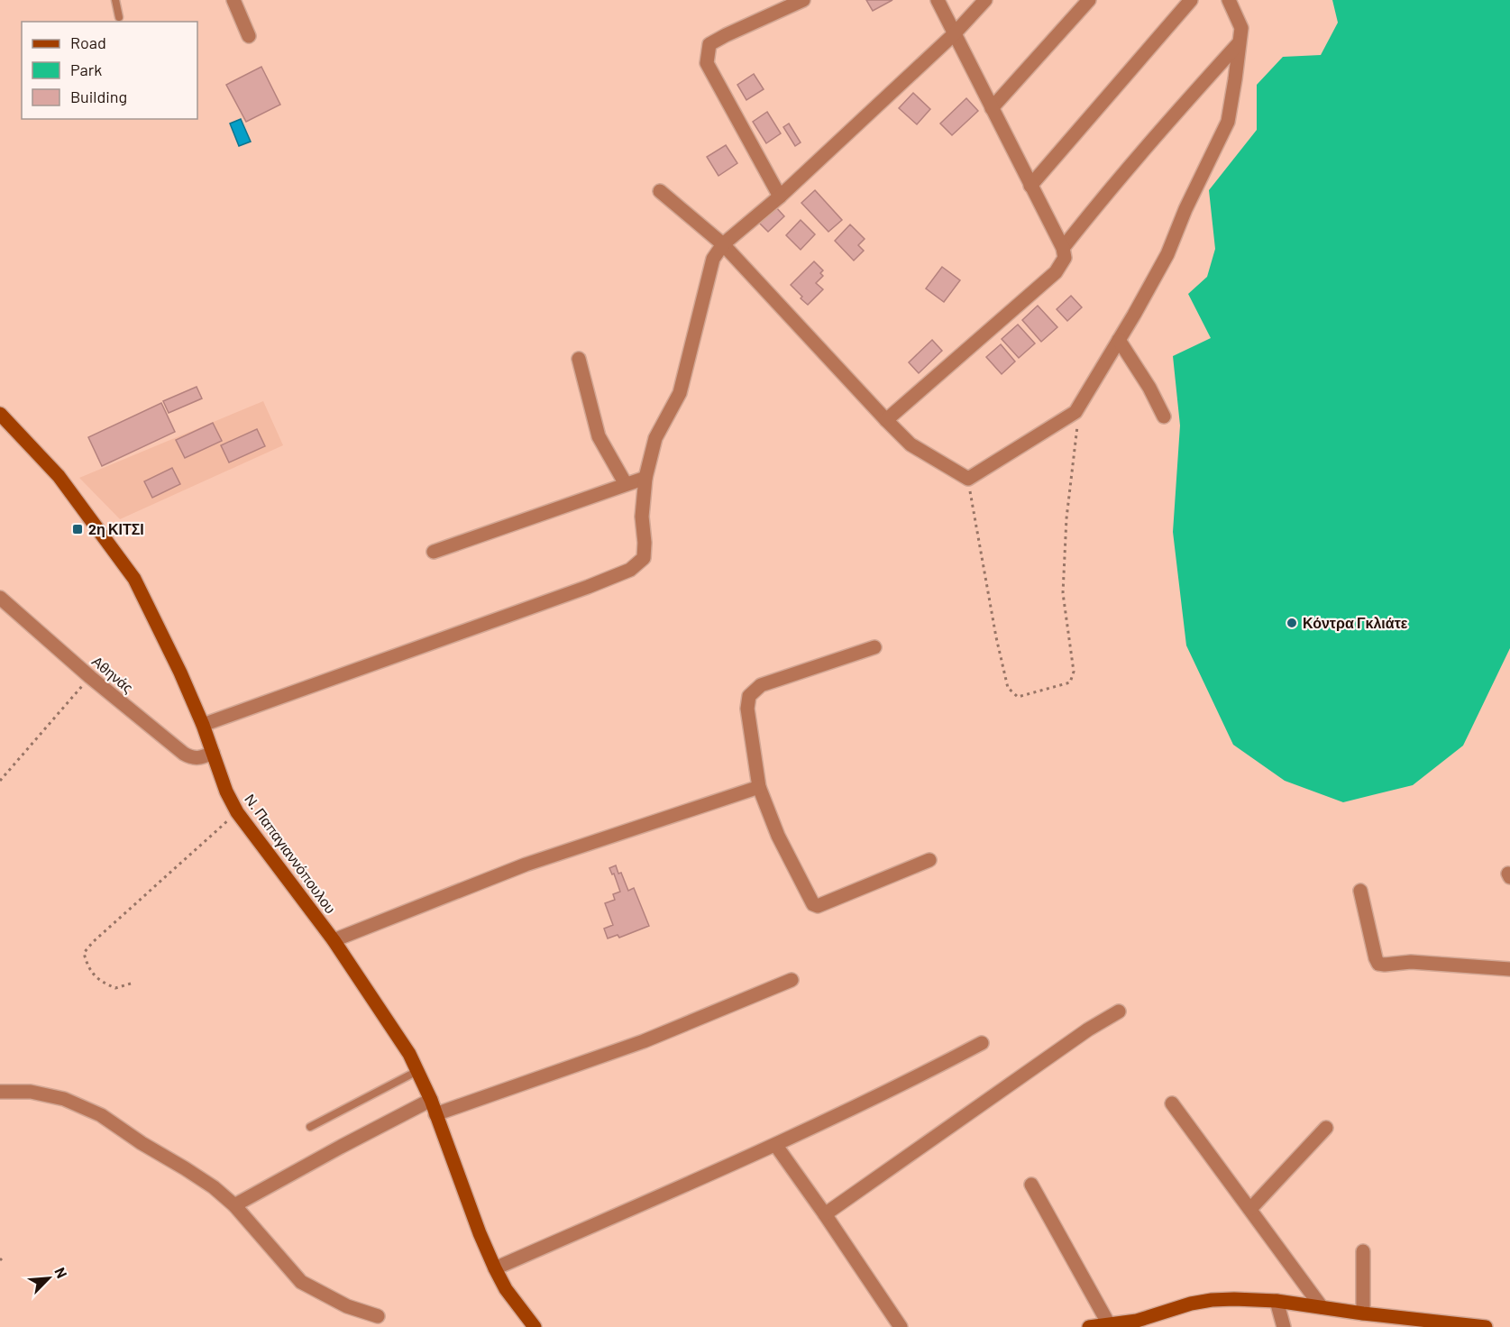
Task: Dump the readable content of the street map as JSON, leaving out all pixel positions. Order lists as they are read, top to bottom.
{
  "streets": {
    "street": ["Αθηνάς", "Ν. Παπαγιαννόπουλου"]
  },
  "crossings": [
    ["Αθηνάς", "Ν. Παπαγιαννόπουλου"]
  ],
  "places": {
    "transit": ["2η ΚΙΤΣΙ"],
    "other": ["Κόντρα Γκλιάτε"]
  },
  "legend": ["Road", "Park", "Building"],
  "north": "top right"
}
